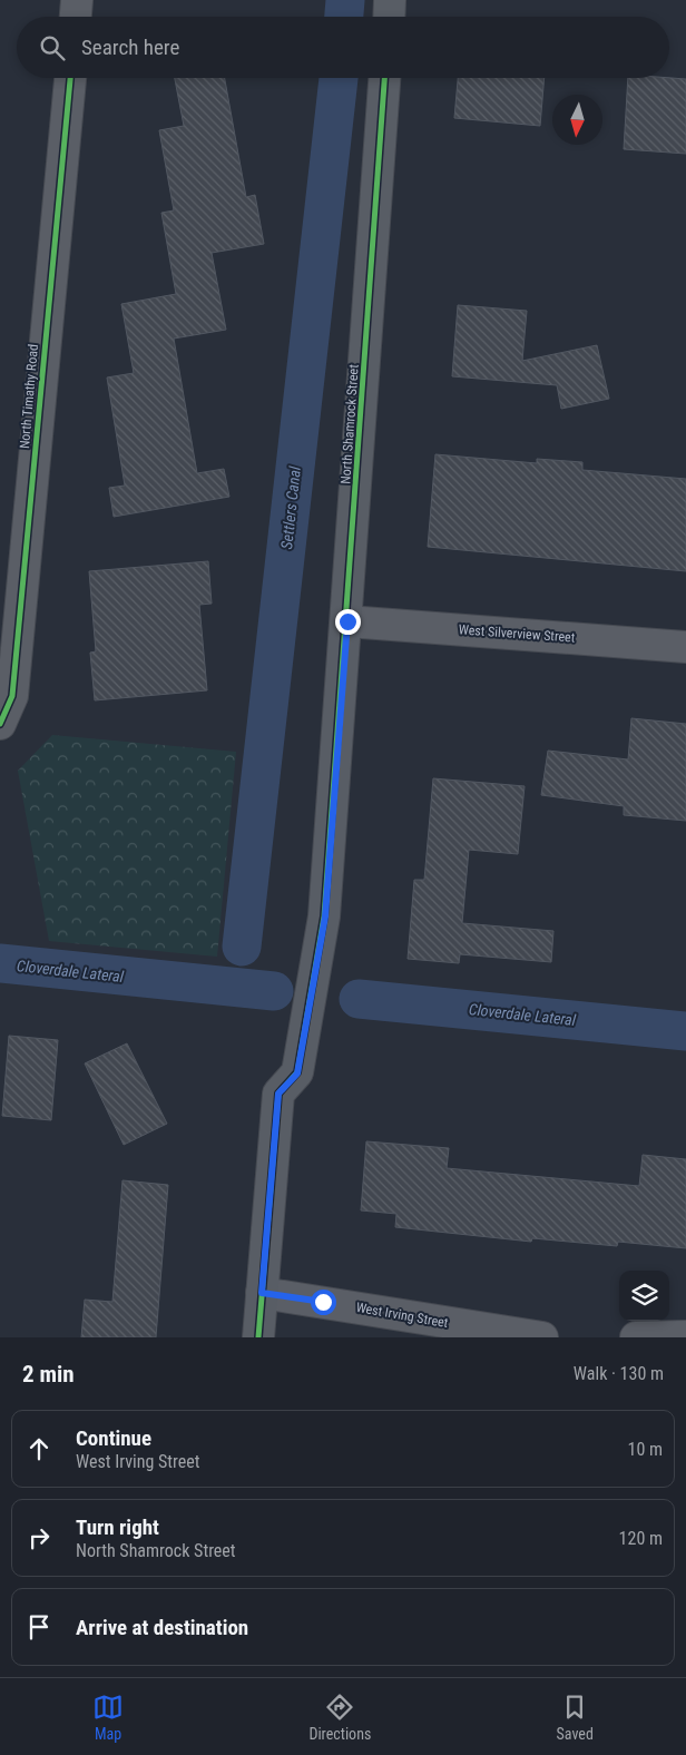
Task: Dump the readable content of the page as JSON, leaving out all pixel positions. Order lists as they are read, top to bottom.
{
  "streets": {
    "street": [
      "North Timathy Road",
      "North Shamrock Street",
      "West Silverview Street",
      "West Irving Street"
    ]
  },
  "crossings": [
    ["North Shamrock Street", "West Silverview Street"],
    ["North Shamrock Street", "West Irving Street"]
  ],
  "water": ["Settlers Canal", "Cloverdale Lateral"],
  "north": "bottom",
  "page": {
    "search": "Search here",
    "heading": ["2 min", "Walk · 130 m"],
    "list": [
      ["Continue", "West Irving Street", "10 m"],
      ["Turn right", "North Shamrock Street", "120 m"],
      "Arrive at destination"
    ],
    "nav": ["Map", "Directions", "Saved"]
  }
}
